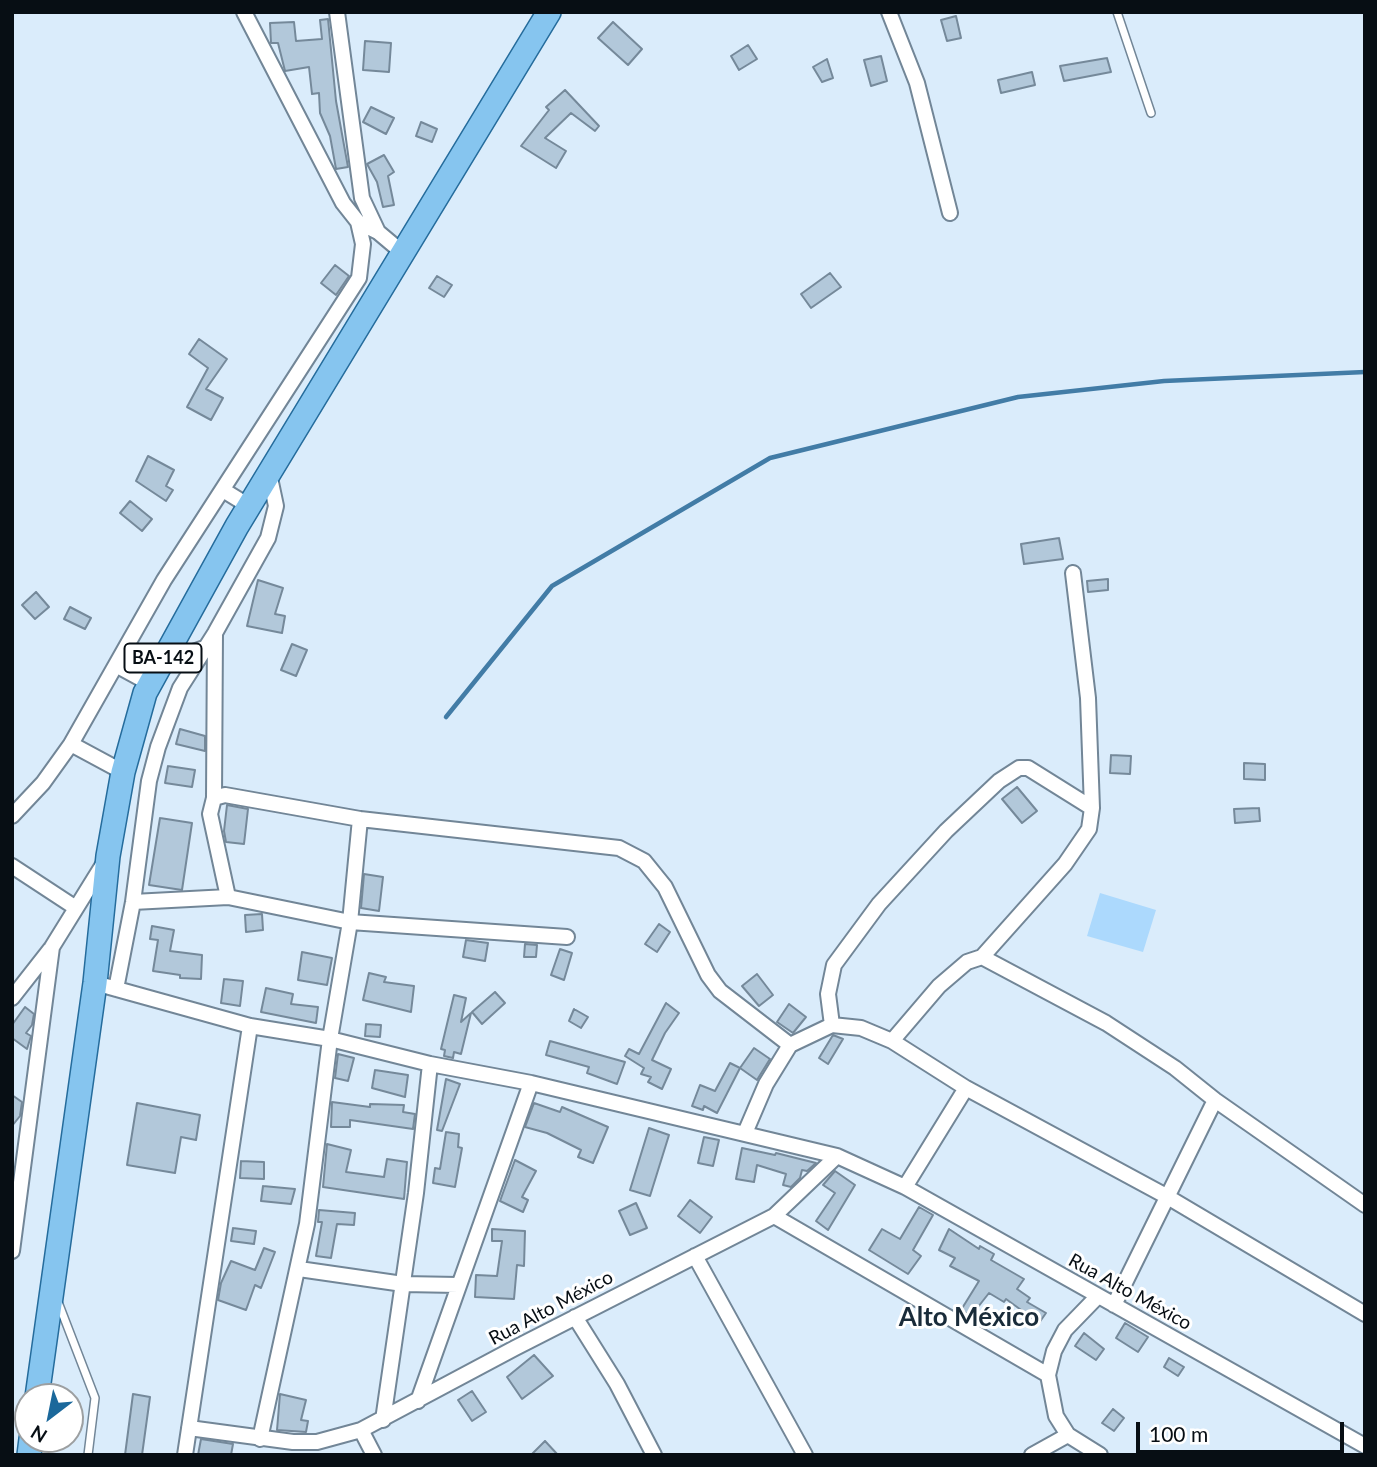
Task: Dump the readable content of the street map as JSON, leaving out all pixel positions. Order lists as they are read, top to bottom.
{
  "streets": {
    "main road": ["BA-142"],
    "street": ["Rua Alto México"]
  },
  "crossings": [
    ["BA-142", "Rua Alto México"]
  ],
  "districts": ["Alto México"],
  "scale_bar": "100 m",
  "north": "bottom left"
}
